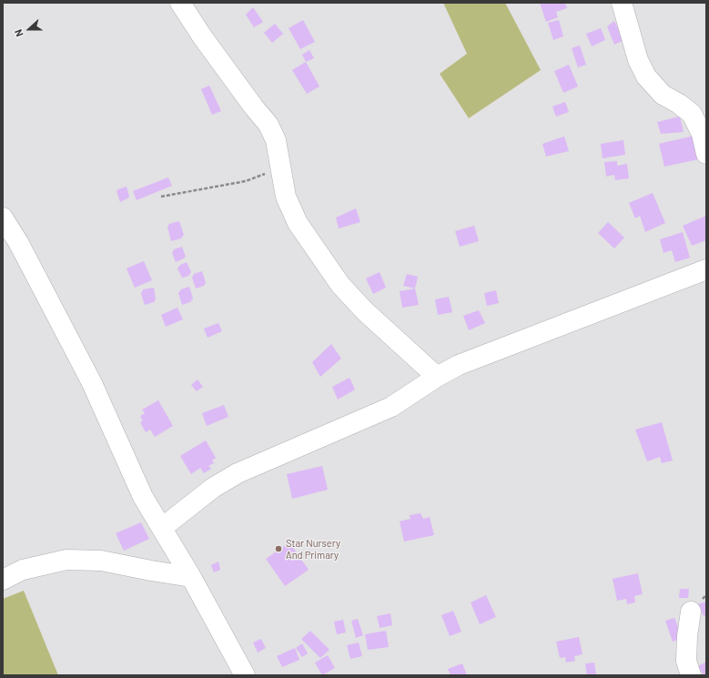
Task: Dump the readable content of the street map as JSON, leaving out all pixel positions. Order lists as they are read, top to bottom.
{
  "places": ["Star Nursery And Primary"],
  "north": "left"
}
